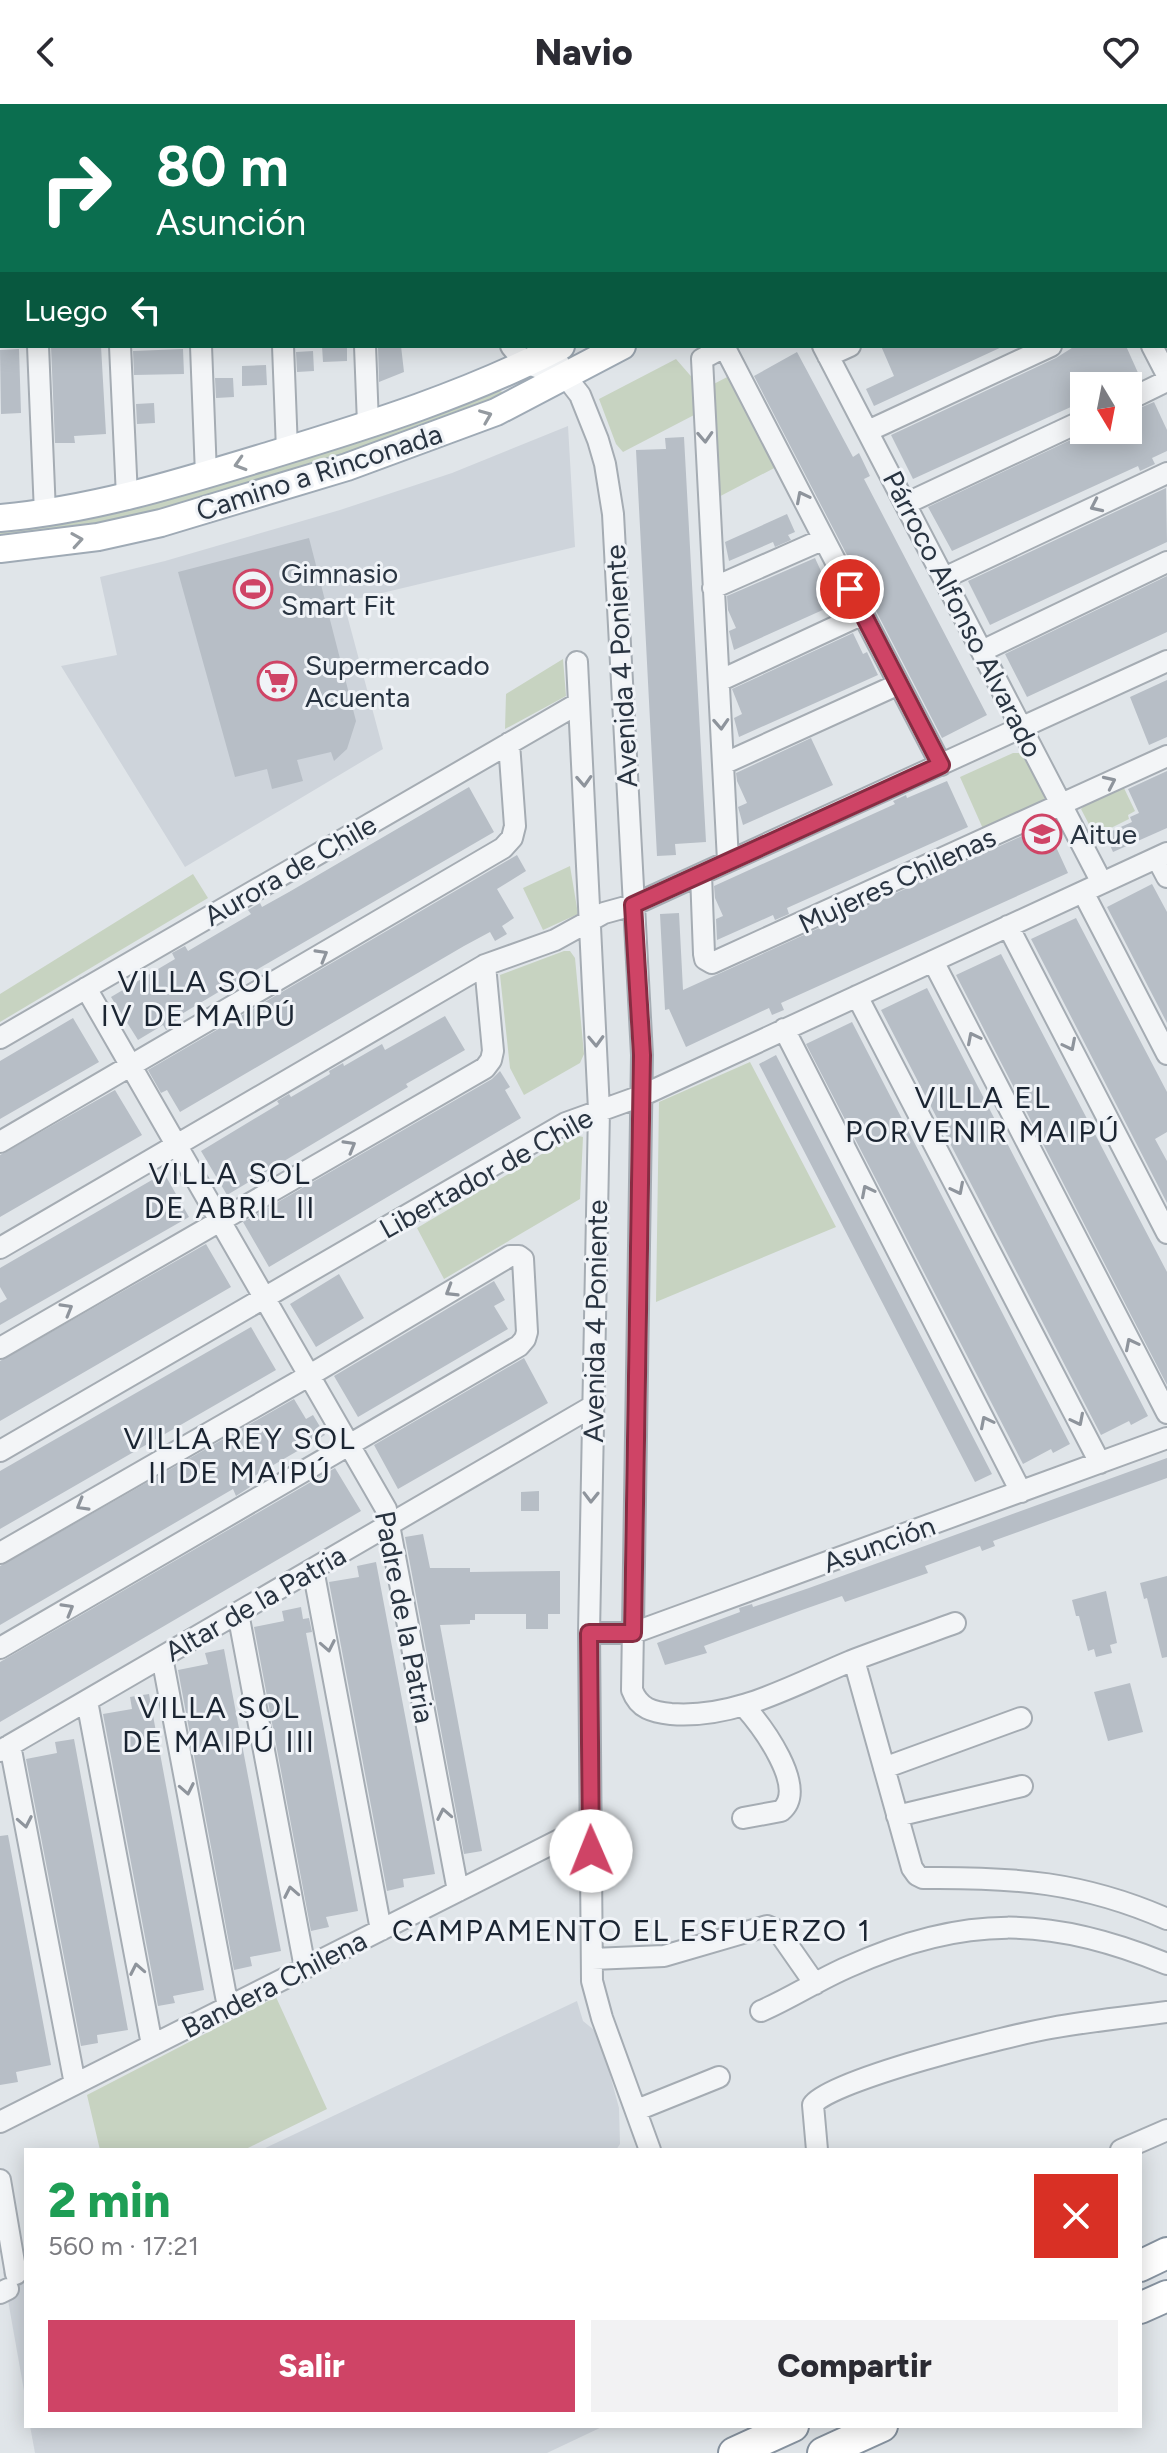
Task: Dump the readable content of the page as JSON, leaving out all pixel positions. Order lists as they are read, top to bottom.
{
  "streets": {
    "main road": ["Camino a Rinconada"],
    "street": [
      "Párroco Alfonso Alvarado",
      "Avenida 4 Poniente",
      "Aurora de Chile",
      "Mujeres Chilenas",
      "Libertador de Chile",
      "Asunción",
      "Altar de la Patria",
      "Padre de la Patria",
      "Bandera Chilena"
    ]
  },
  "crossings": [
    ["Camino a Rinconada", "Avenida 4 Poniente"],
    ["Párroco Alfonso Alvarado", "Mujeres Chilenas"],
    ["Párroco Alfonso Alvarado", "Libertador de Chile"],
    ["Avenida 4 Poniente", "Aurora de Chile"],
    ["Avenida 4 Poniente", "Libertador de Chile"],
    ["Avenida 4 Poniente", "Asunción"],
    ["Avenida 4 Poniente", "Altar de la Patria"],
    ["Avenida 4 Poniente", "Bandera Chilena"],
    ["Aurora de Chile", "Padre de la Patria"],
    ["Libertador de Chile", "Padre de la Patria"],
    ["Altar de la Patria", "Padre de la Patria"],
    ["Padre de la Patria", "Bandera Chilena"]
  ],
  "districts": [
    "VILLA SOL IV DE MAIPÚ",
    "VILLA EL PORVENIR MAIPÚ",
    "VILLA SOL DE ABRIL II",
    "VILLA REY SOL II DE MAIPÚ",
    "VILLA SOL DE MAIPÚ III",
    "CAMPAMENTO EL ESFUERZO 1"
  ],
  "places": {
    "sports": ["Gimnasio Smart Fit"],
    "supermarket": ["Supermercado Acuenta"],
    "school or university": ["Aitue"]
  },
  "north": "bottom",
  "page": {
    "header": "Navio",
    "turn": ["80 m", "Asunción"],
    "then": "Luego",
    "heading": ["2 min", "560 m · 17:21"],
    "buttons": ["Salir", "Compartir"]
  }
}
